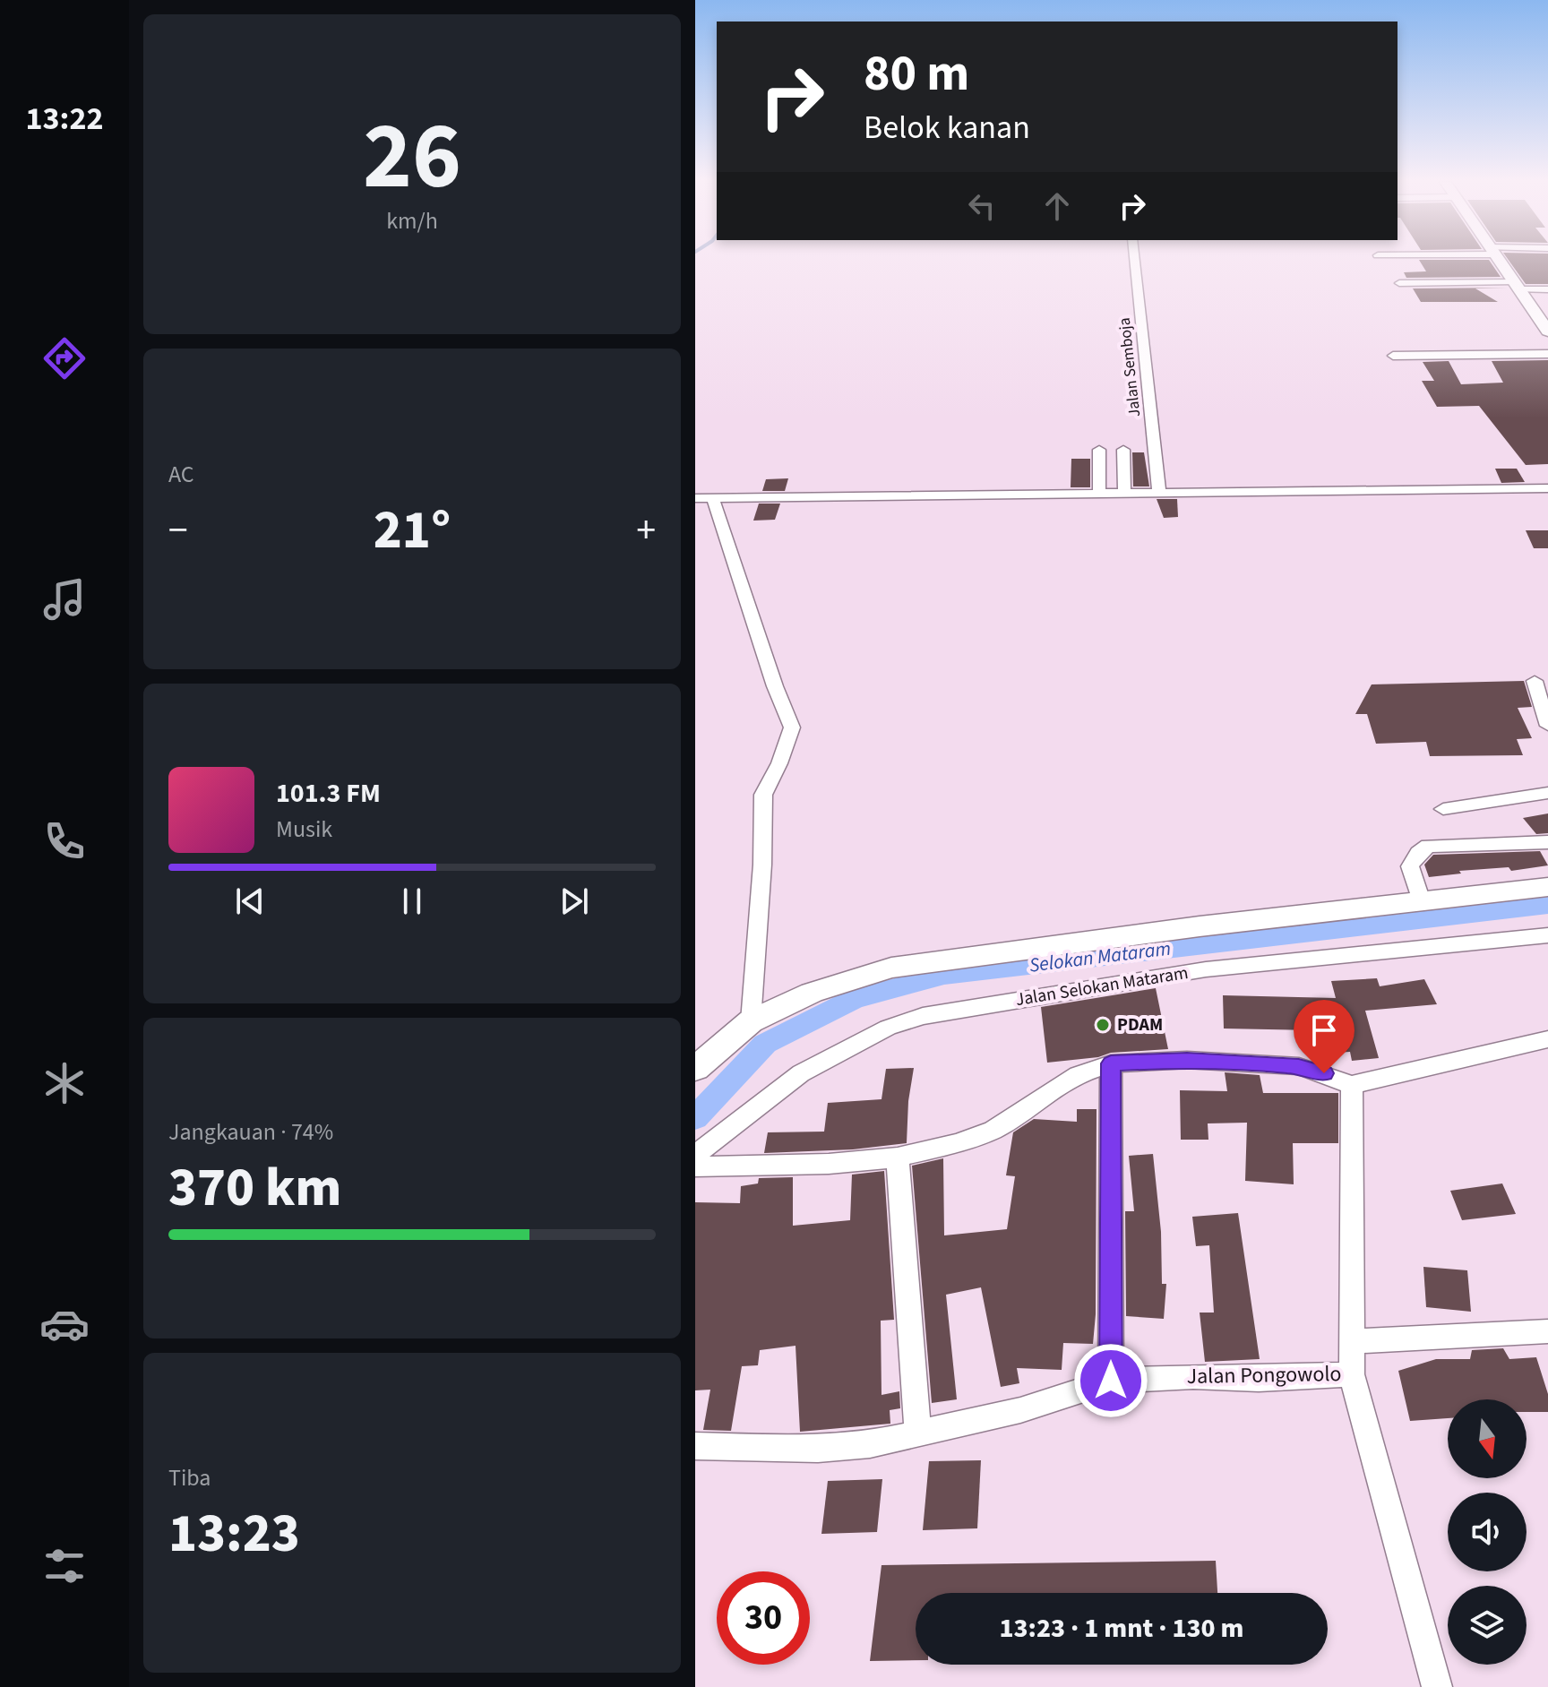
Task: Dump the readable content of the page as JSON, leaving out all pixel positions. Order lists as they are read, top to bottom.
{
  "streets": {
    "street": ["Jalan Semboja", "Jalan Selokan Mataram", "Jalan Pongowolo"]
  },
  "water": ["Selokan Mataram"],
  "places": ["PDAM"],
  "north": "bottom",
  "page": {
    "tabs": "13:22",
    "tile": [
      ["26", "km/h"],
      "AC",
      ["Jangkauan · 74%", "370 km"],
      ["Tiba", "13:23"]
    ],
    "turn": ["80 m", "Belok kanan"],
    "heat": ["−", "21°", "+"],
    "song": ["101.3 FM", "Musik"],
    "limit": "30",
    "trip": "13:23 · 1 mnt · 130 m"
  }
}
